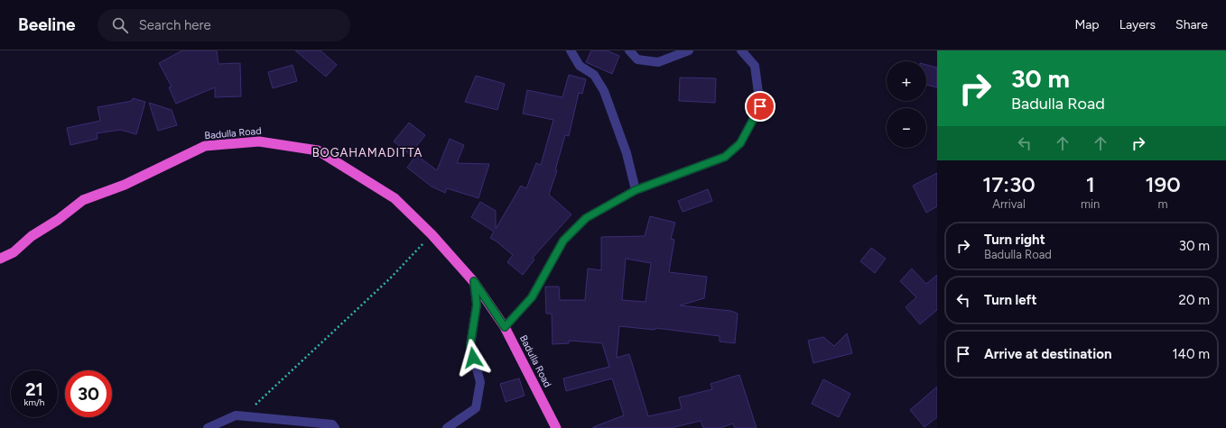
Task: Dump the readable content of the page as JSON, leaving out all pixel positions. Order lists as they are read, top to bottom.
{
  "streets": {
    "highway": ["Badulla Road"]
  },
  "districts": ["BOGAHAMADITTA"],
  "page": {
    "header": "Beeline",
    "search": "Search here",
    "nav": ["Map", "Layers", "Share"],
    "turn": ["30 m", "Badulla Road"],
    "map_buttons": ["+", "−"],
    "eta": [
      "17:30",
      "Arrival",
      "1",
      "min",
      "190",
      "m"
    ],
    "list": [
      {
        "name": "Turn right",
        "note": "Badulla Road",
        "value": "30 m"
      },
      {
        "name": "Turn left",
        "value": "20 m"
      },
      {
        "name": "Arrive at destination",
        "value": "140 m"
      }
    ],
    "speed": "21 km/h",
    "limit": "30"
  }
}
